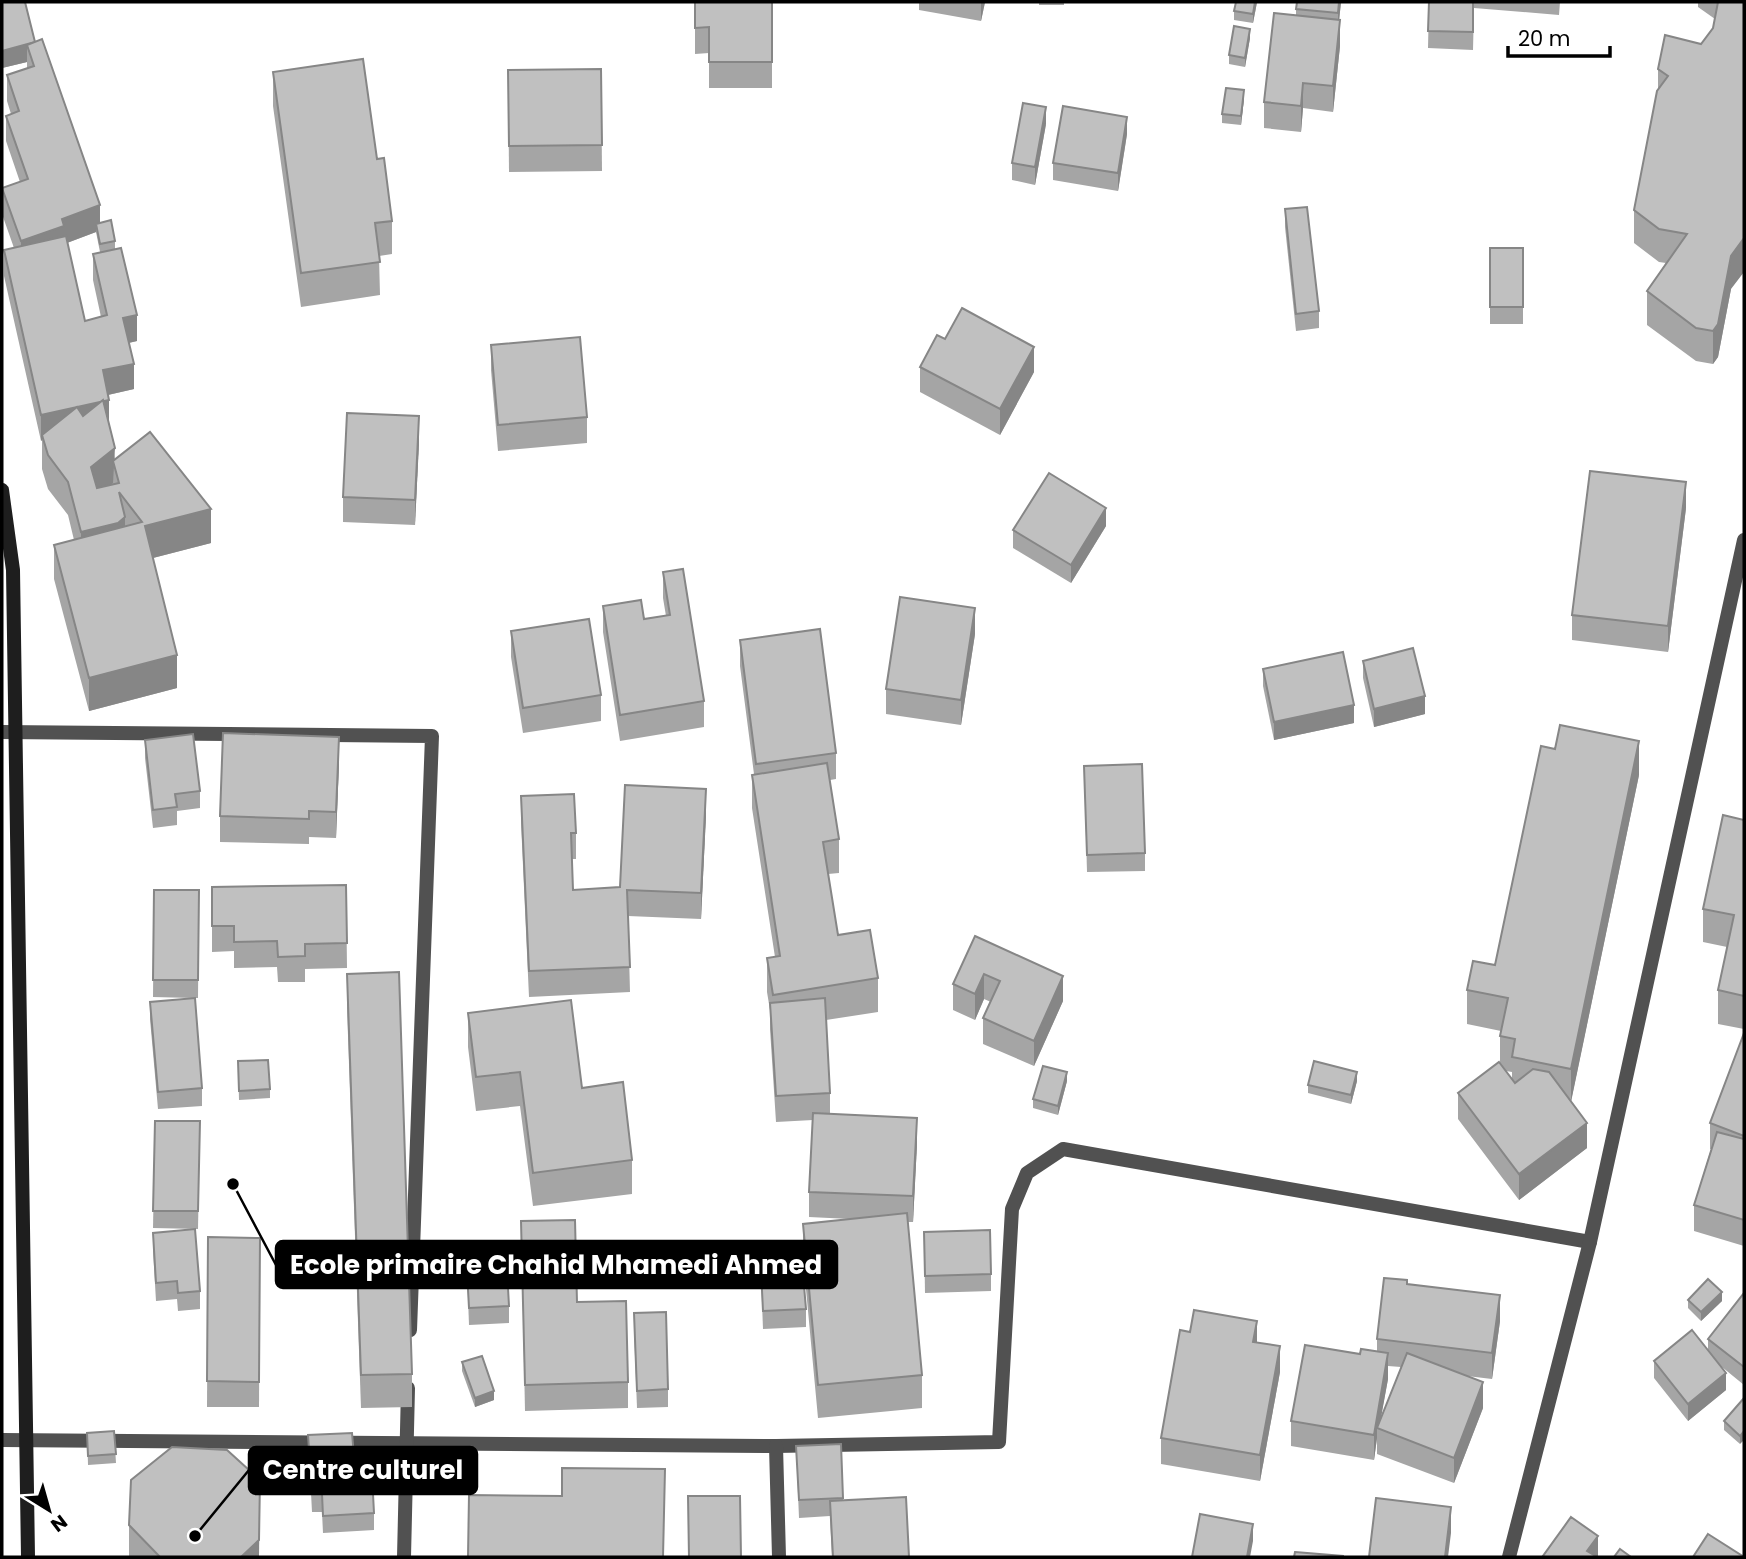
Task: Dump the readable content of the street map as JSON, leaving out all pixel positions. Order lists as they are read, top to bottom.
{
  "places": ["Ecole primaire Chahid Mhamedi Ahmed", "Centre culturel"],
  "scale_bar": "20 m",
  "north": "bottom right"
}
